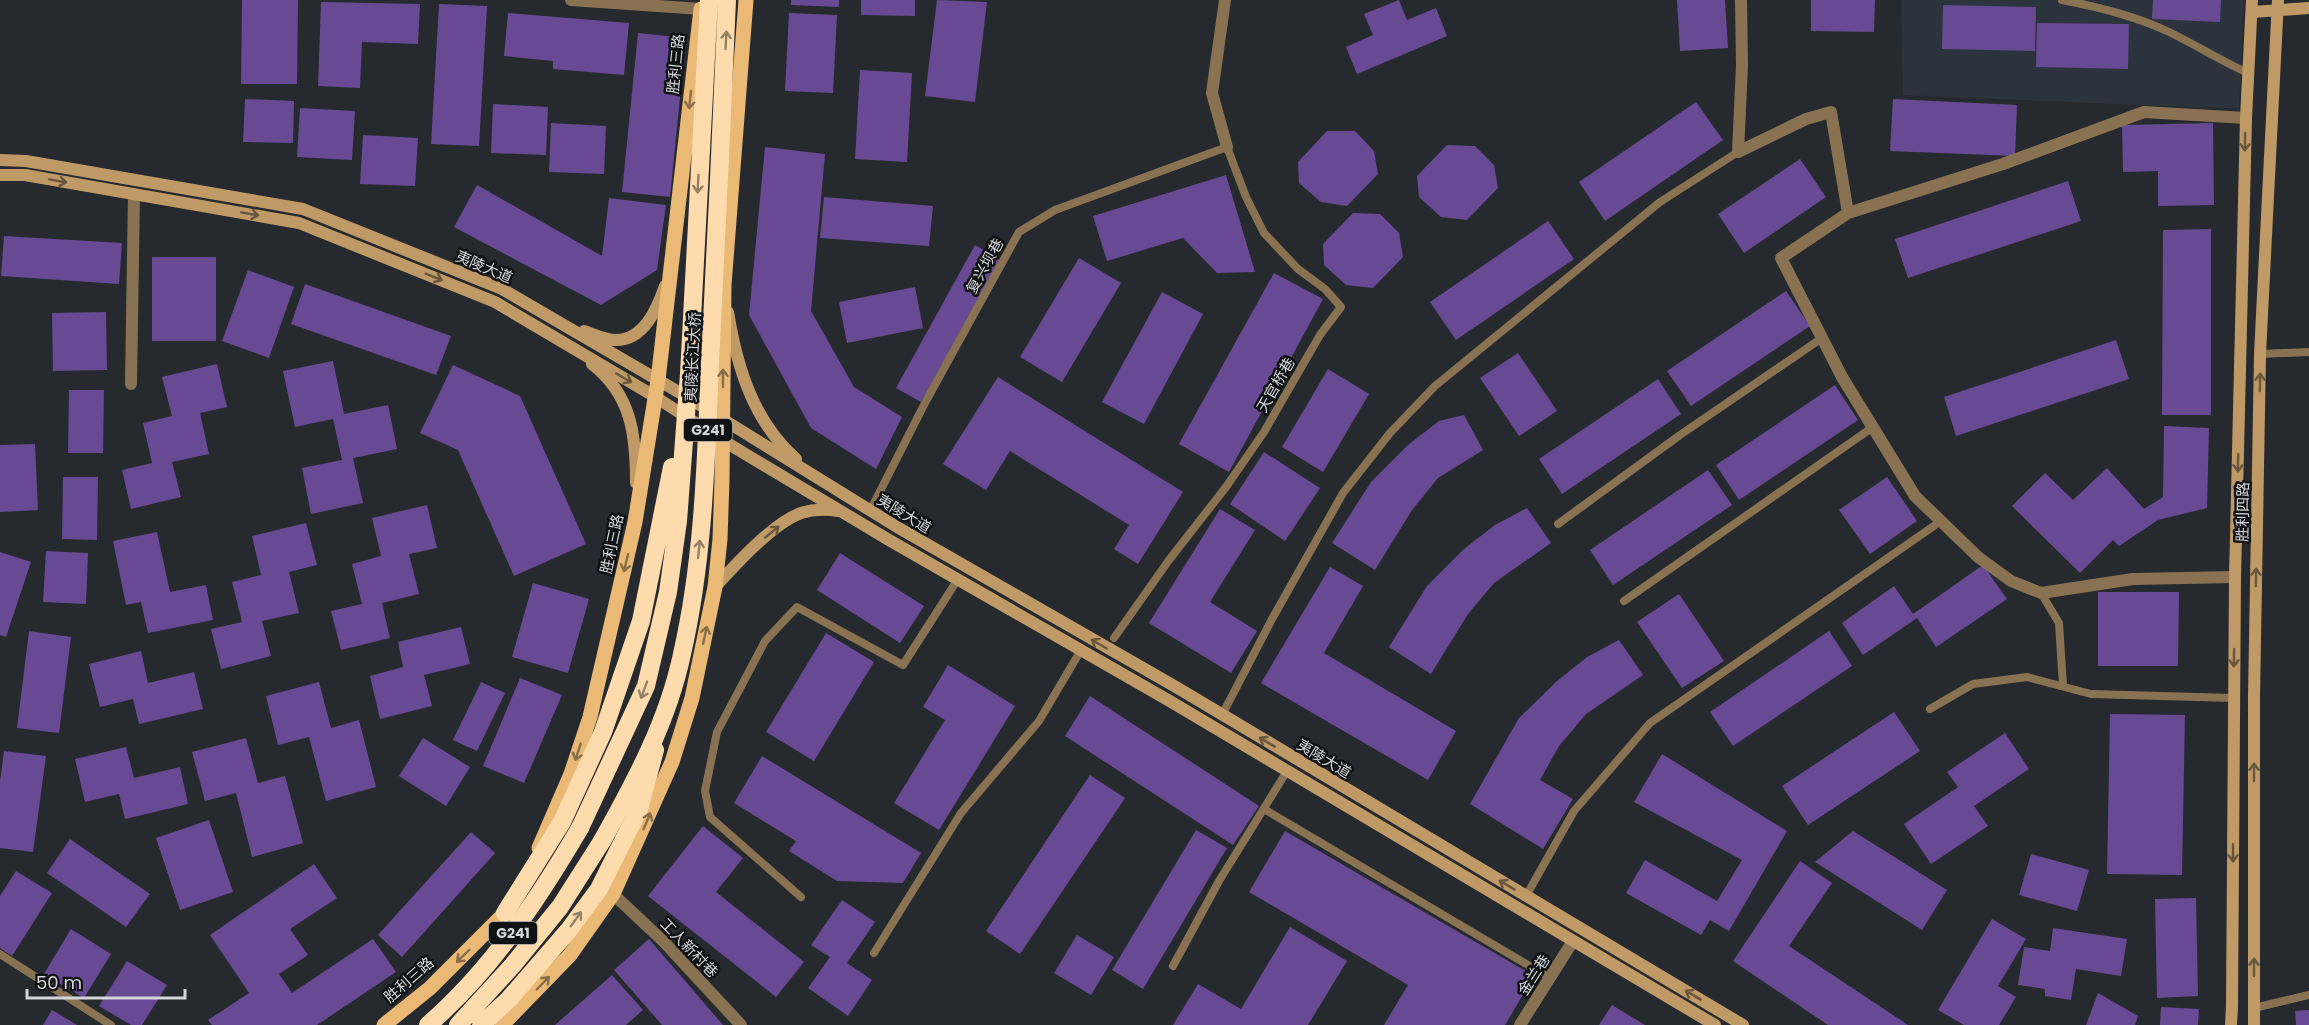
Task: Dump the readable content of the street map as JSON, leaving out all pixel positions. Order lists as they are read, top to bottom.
{
  "streets": {
    "highway": ["夷陵长江大桥", "G241"],
    "main road": ["胜利三路", "夷陵大道", "胜利四路"],
    "street": ["工人新村巷", "金兰巷"],
    "lane": ["复兴坝巷", "天官桥巷"]
  },
  "crossings": [
    ["胜利三路", "夷陵大道"],
    ["胜利三路", "夷陵长江大桥"],
    ["复兴坝巷", "夷陵大道"],
    ["复兴坝巷", "天官桥巷"],
    ["夷陵大道", "金兰巷"]
  ],
  "scale_bar": "50 m"
}
